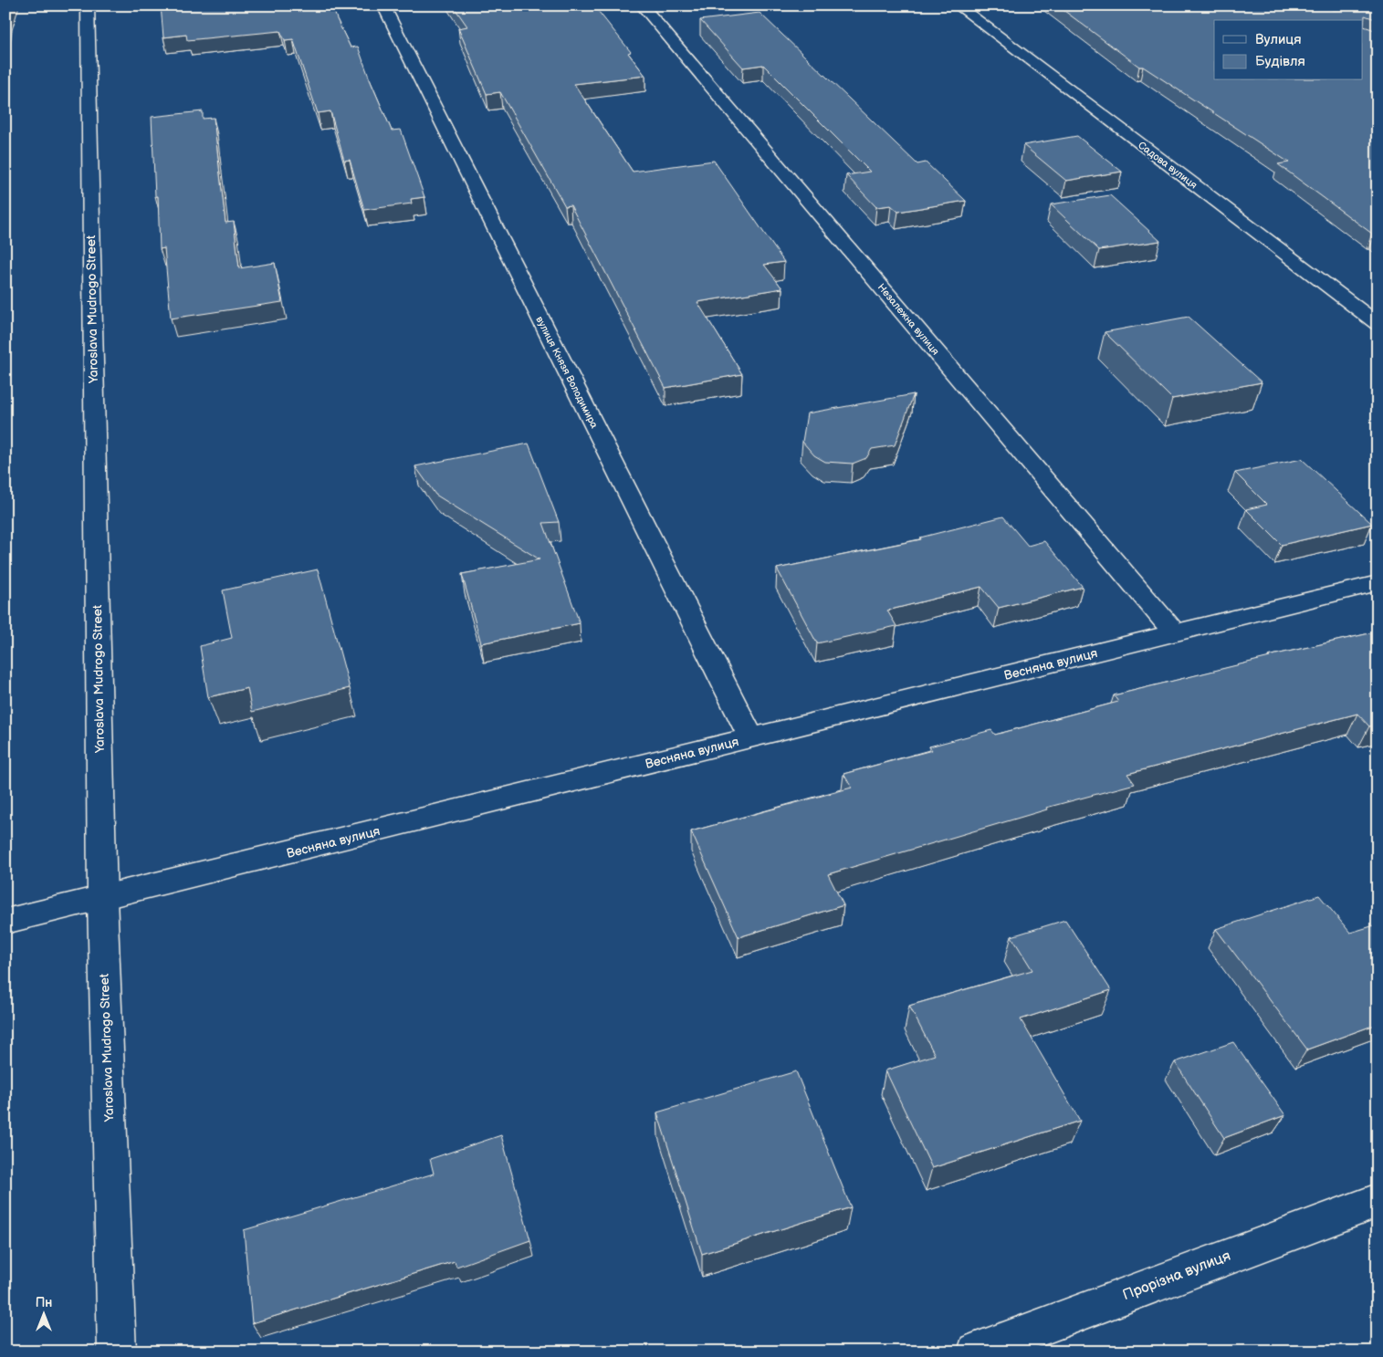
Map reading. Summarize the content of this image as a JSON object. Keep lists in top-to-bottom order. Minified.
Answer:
{"streets":{"street":["Садова вулиця","Yaroslava Mudrogo Street","Незалежна вулиця","вулиця Князя Володимира","Весняна вулиця","Прорізна вулиця"]},"crossings":[["Yaroslava Mudrogo Street","Весняна вулиця"],["Незалежна вулиця","Весняна вулиця"],["вулиця Князя Володимира","Весняна вулиця"]],"legend":["Вулиця","Будівля"],"north":"top"}
